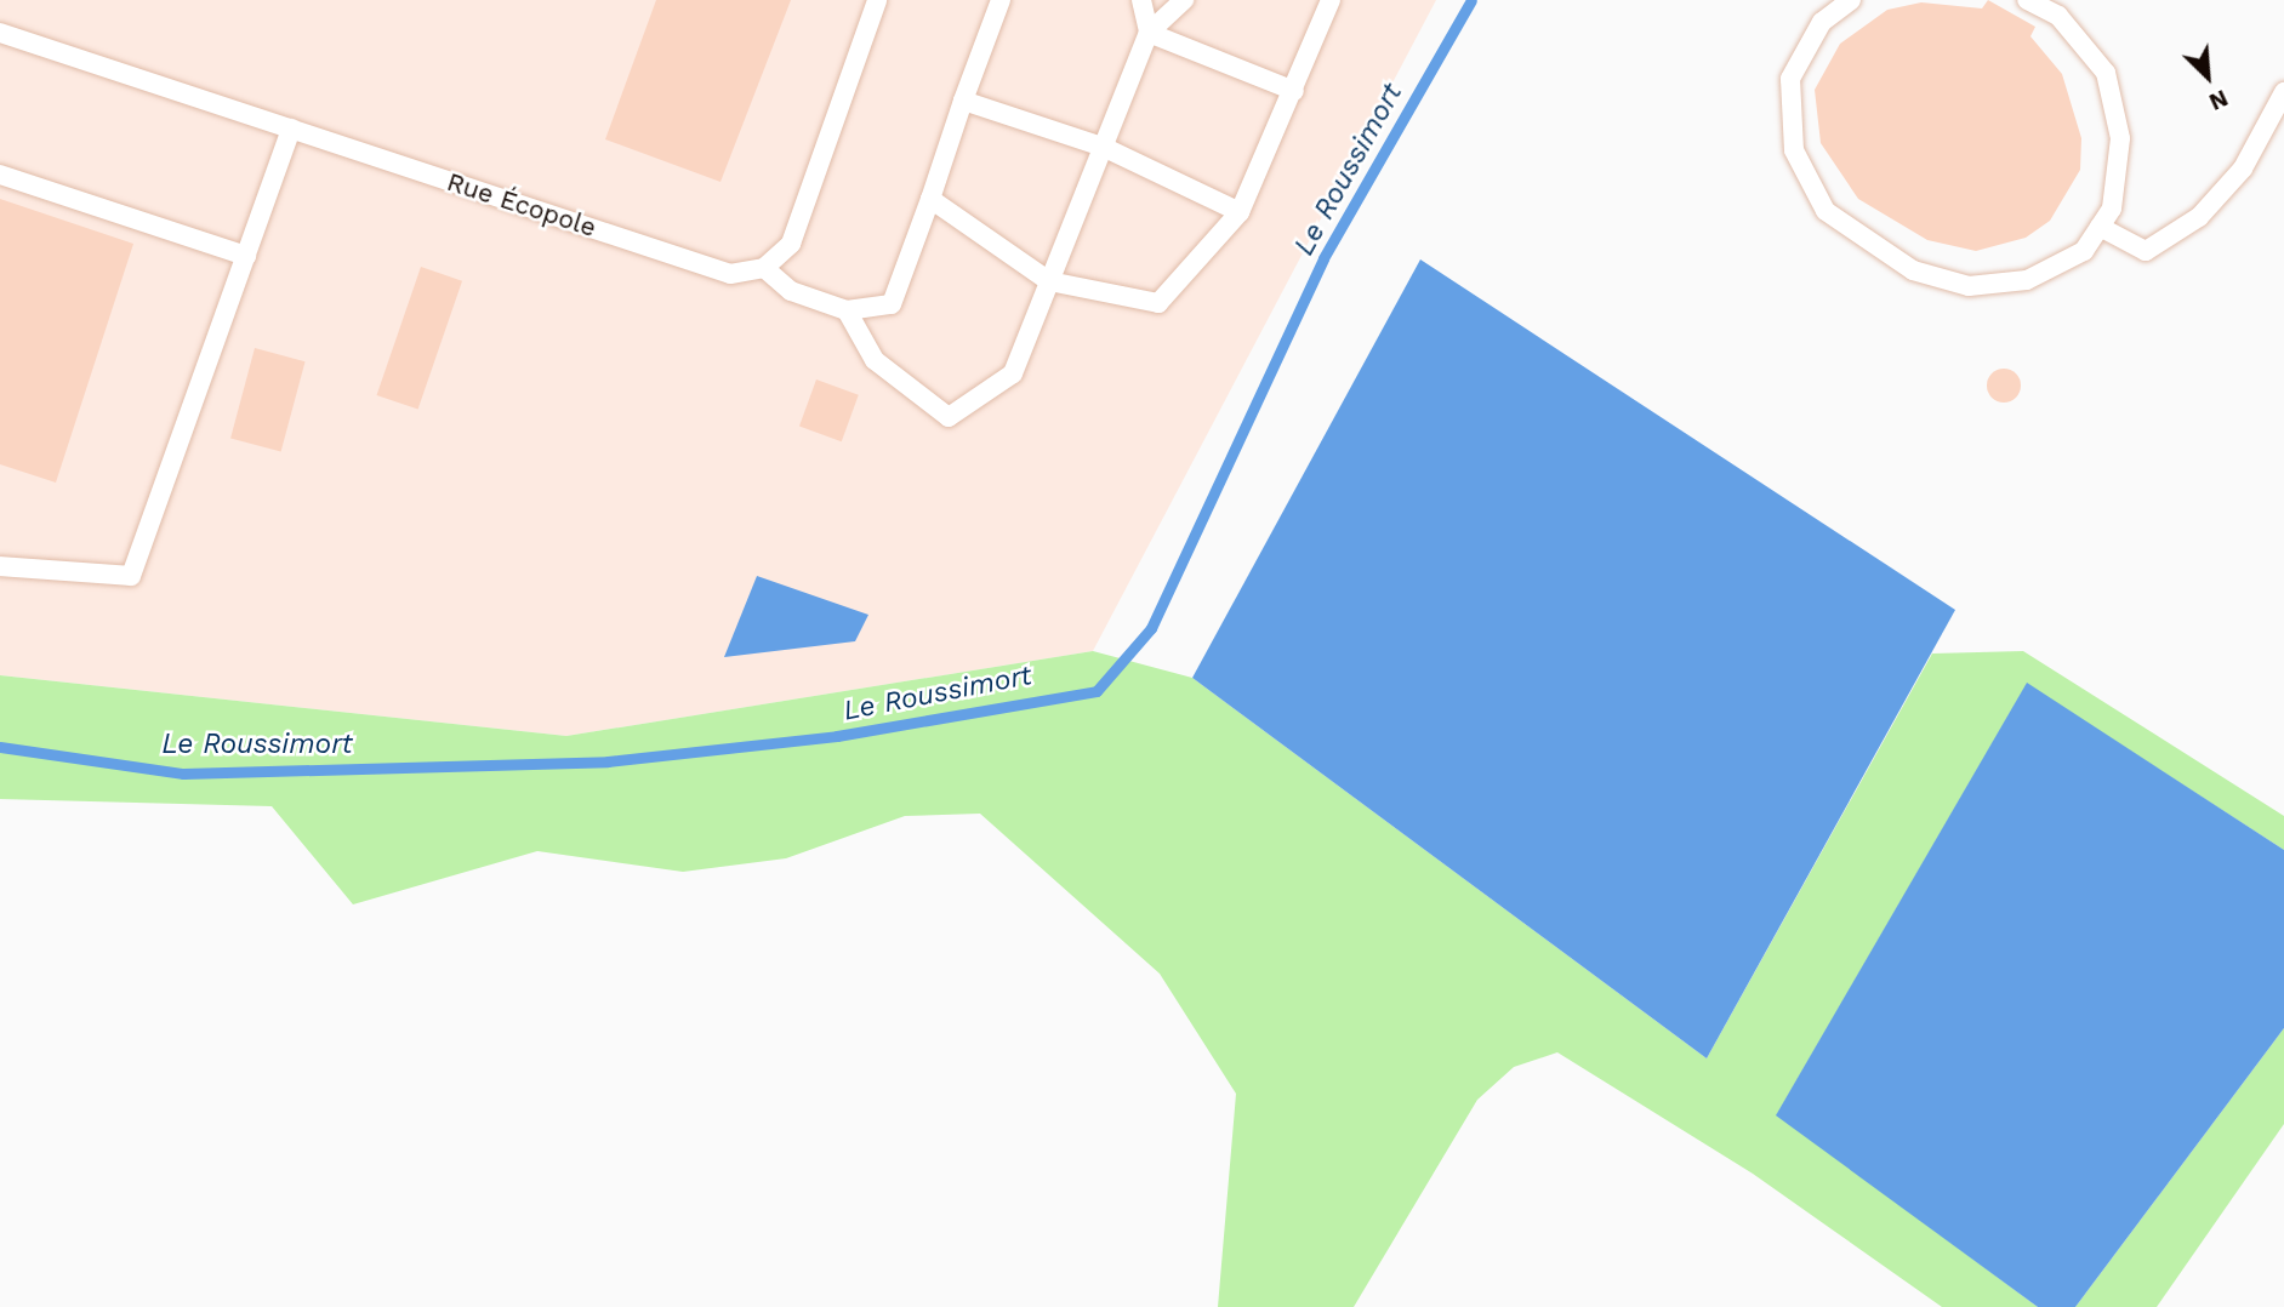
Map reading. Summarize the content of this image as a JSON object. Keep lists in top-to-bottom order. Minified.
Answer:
{"streets":{"lane":["Rue Écopole"]},"water":["Le Roussimort"],"north":"bottom right"}
